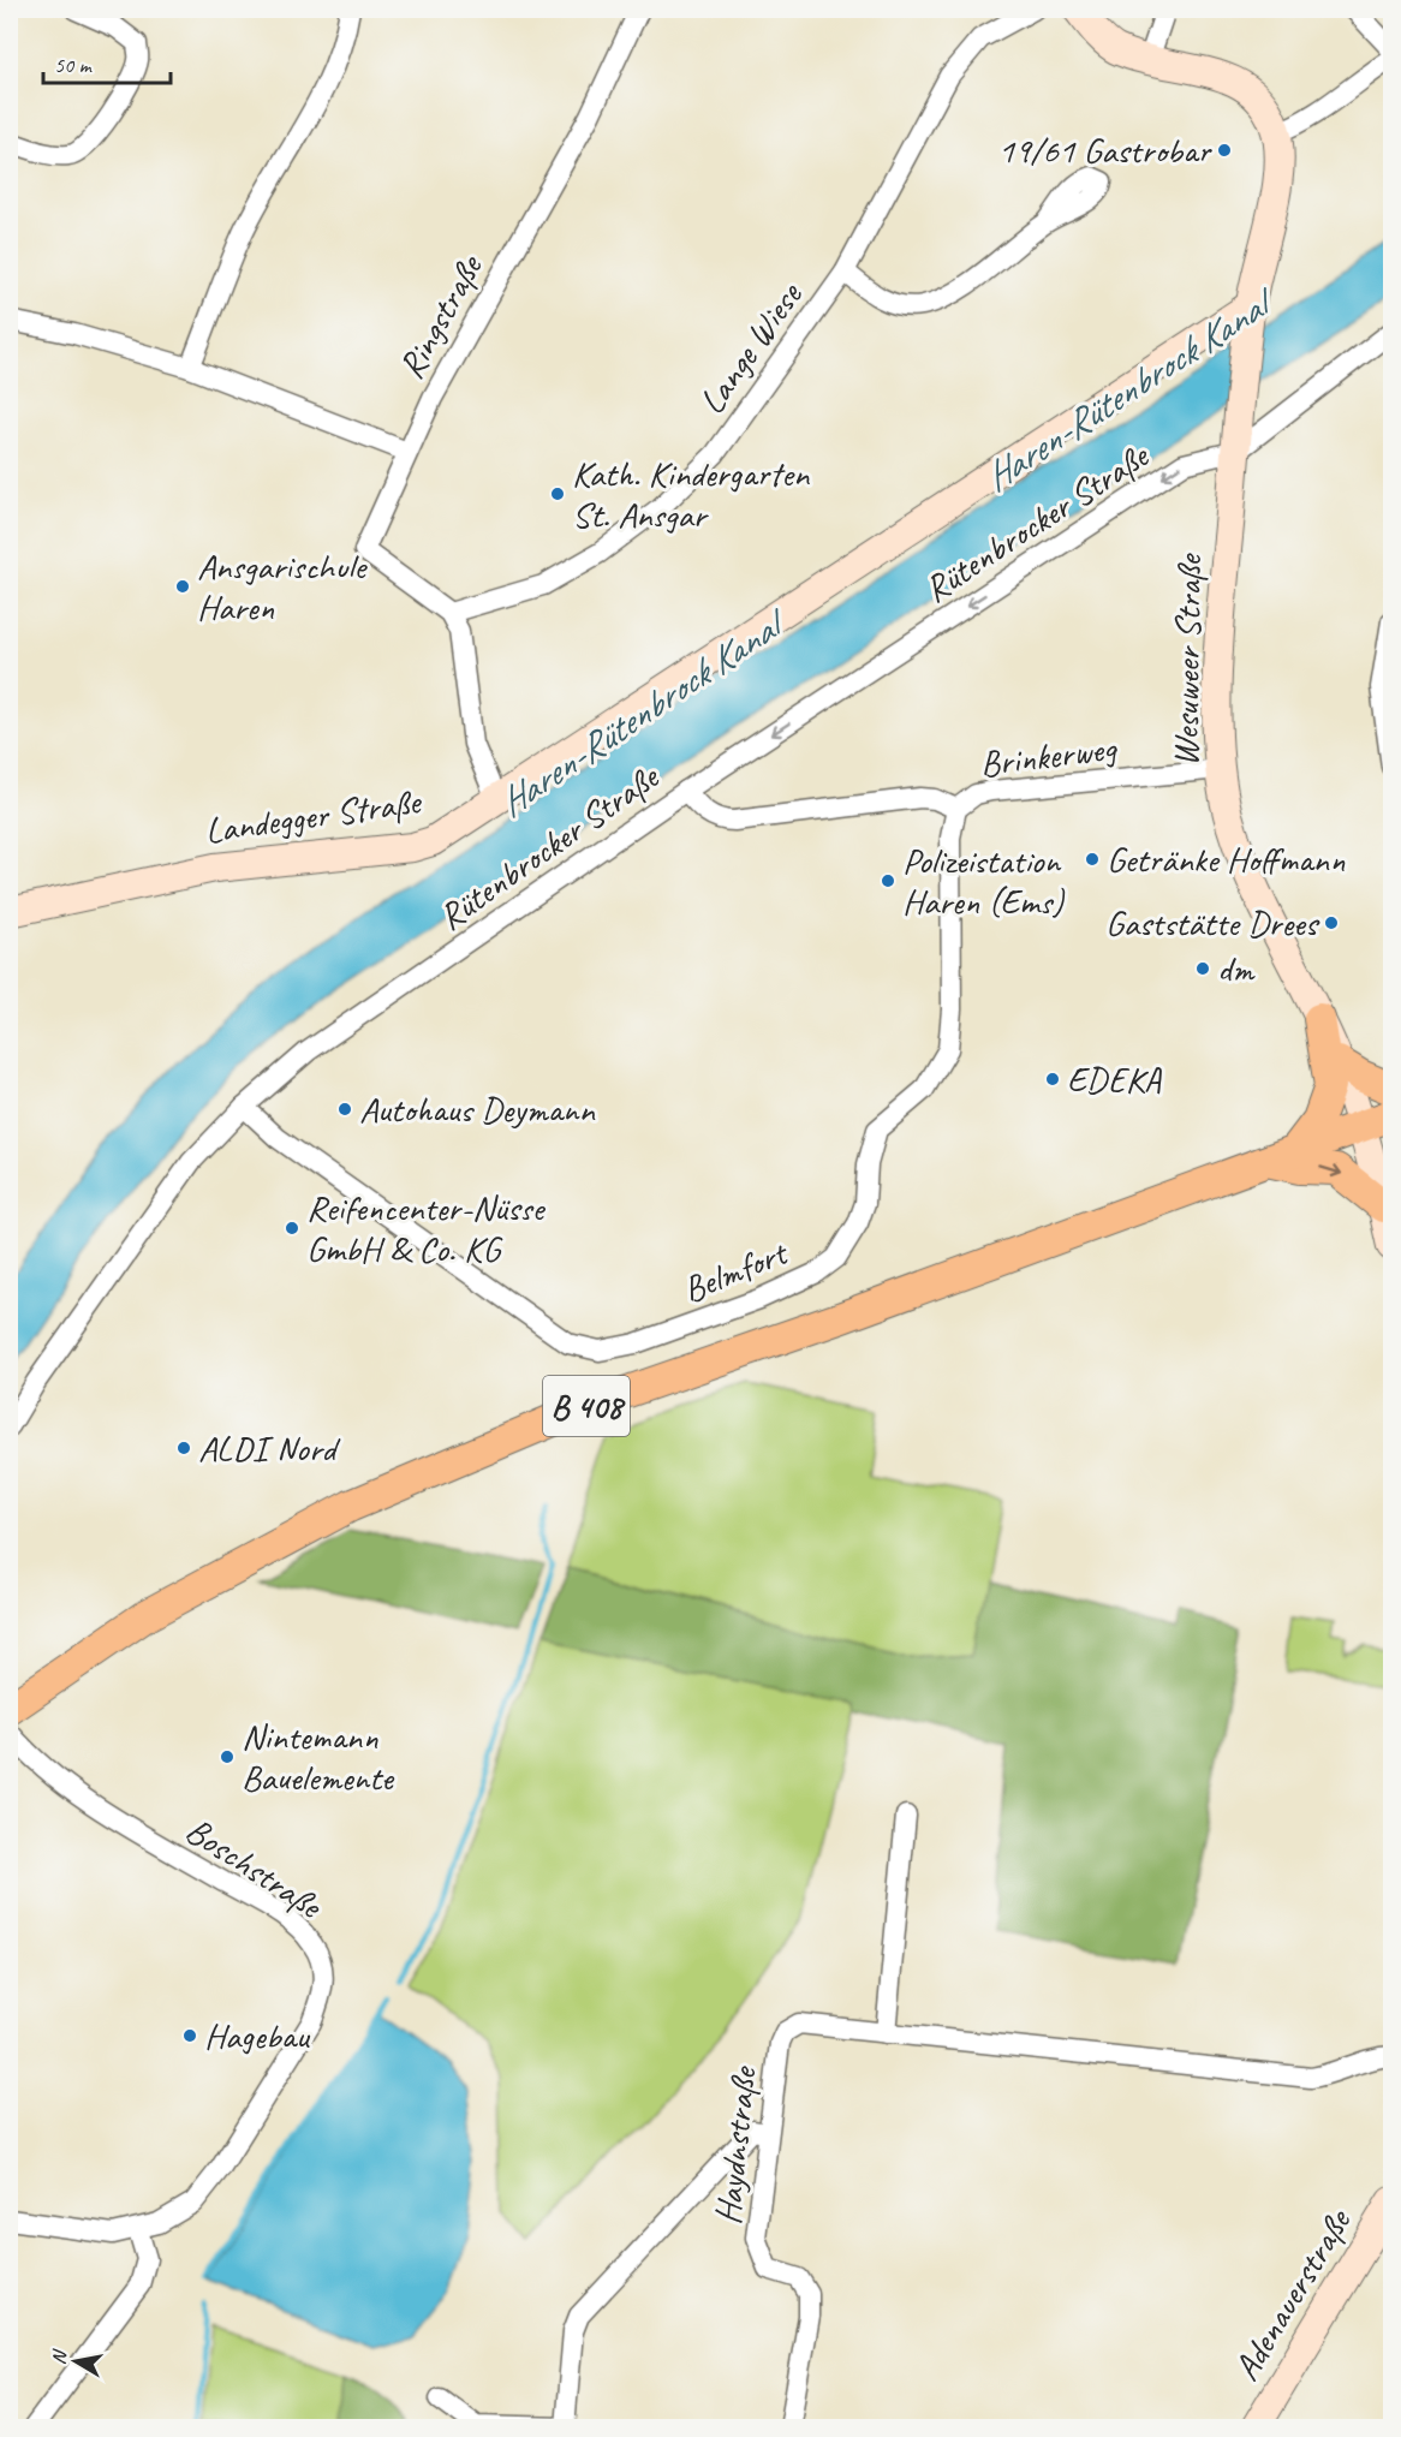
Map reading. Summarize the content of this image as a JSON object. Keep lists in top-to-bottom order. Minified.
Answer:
{"streets":{"main road":["Wesuweer Straße","Landegger Straße","B 408","Adenauerstraße"],"street":["Ringstraße","Lange Wiese","Rütenbrocker Straße","Brinkerweg","Belmfort","Boschstraße","Haydnstraße"]},"crossings":[["Ringstraße","Lange Wiese"],["Rütenbrocker Straße","Wesuweer Straße"],["Rütenbrocker Straße","Brinkerweg"],["Rütenbrocker Straße","Belmfort"],["Wesuweer Straße","Brinkerweg"],["Wesuweer Straße","Landegger Straße"],["Wesuweer Straße","B 408"],["Brinkerweg","Belmfort"]],"one_way":["Rütenbrocker Straße"],"water":["Haren-Rütenbrock Kanal"],"places":["19/61 Gastrobar","Kath. Kindergarten St. Ansgar","Ansgarischule Haren","Getränke Hoffmann","Polizeistation Haren (Ems)","Gaststätte Drees","dm","EDEKA","Autohaus Deymann","Reifencenter-Nüsse GmbH & Co. KG","ALDI Nord","Nintemann Bauelemente","Hagebau"],"scale_bar":"50 m","north":"left"}
